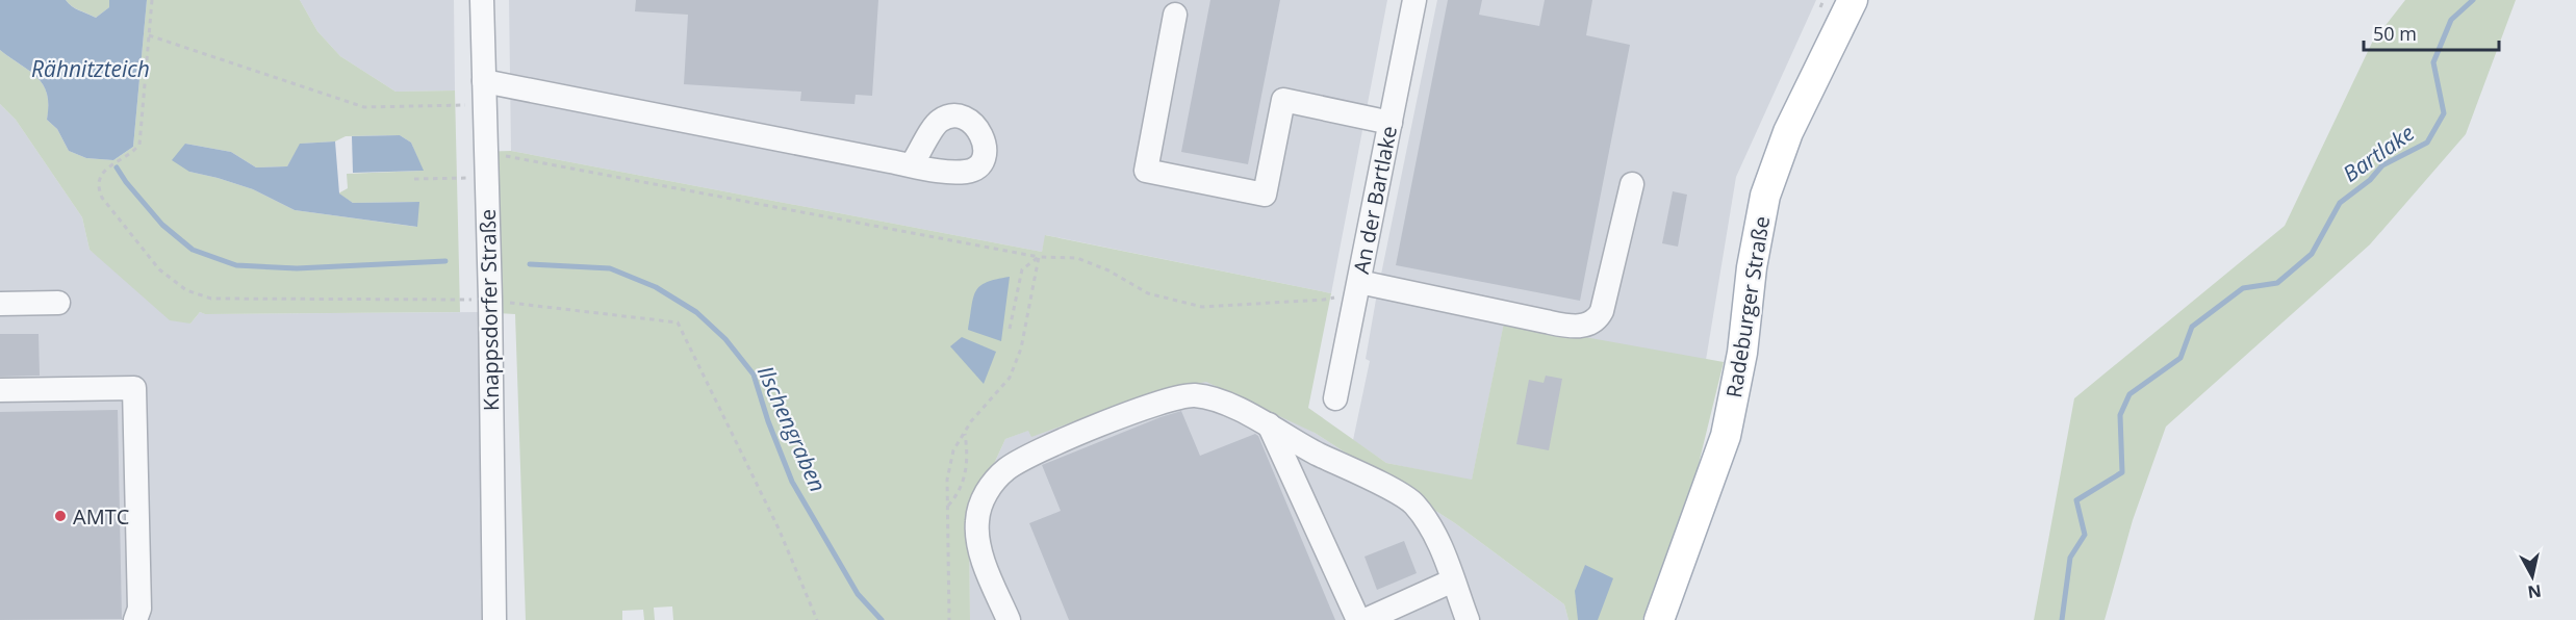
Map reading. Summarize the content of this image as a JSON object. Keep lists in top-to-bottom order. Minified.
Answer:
{"streets":{"main road":["Radeburger Straße"],"street":["An der Bartlake","Knappsdorfer Straße"]},"water":["Rähnitzteich","Bartlake","Ilschengraben"],"places":["AMTC"],"scale_bar":"50 m","north":"bottom"}
